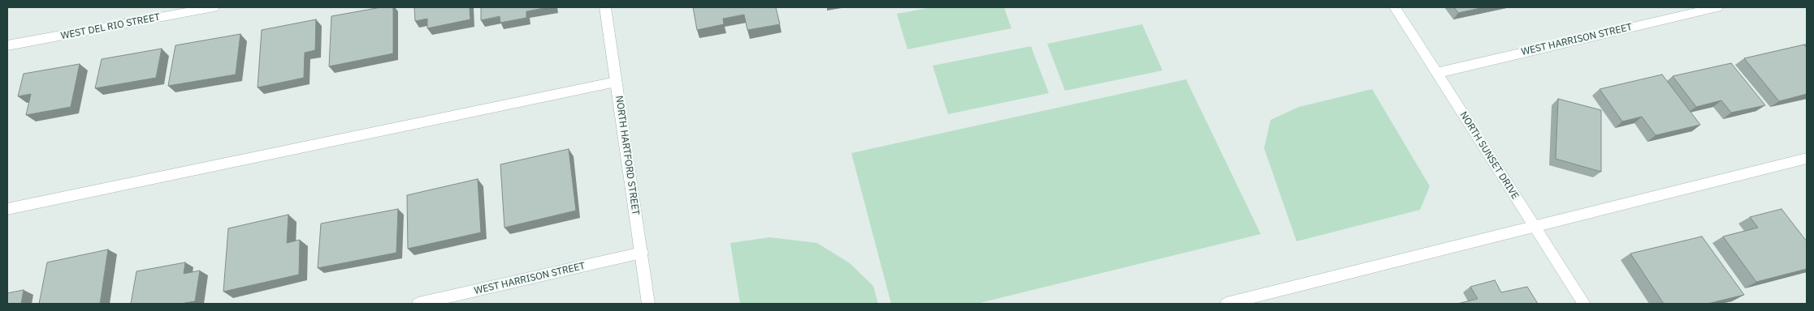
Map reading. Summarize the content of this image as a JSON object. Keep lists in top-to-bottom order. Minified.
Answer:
{"streets":{"street":["WEST DEL RIO STREET","WEST HARRISON STREET","NORTH HARTFORD STREET","NORTH SUNSET DRIVE"]},"crossings":[["WEST HARRISON STREET","NORTH HARTFORD STREET"],["WEST HARRISON STREET","NORTH SUNSET DRIVE"]]}
